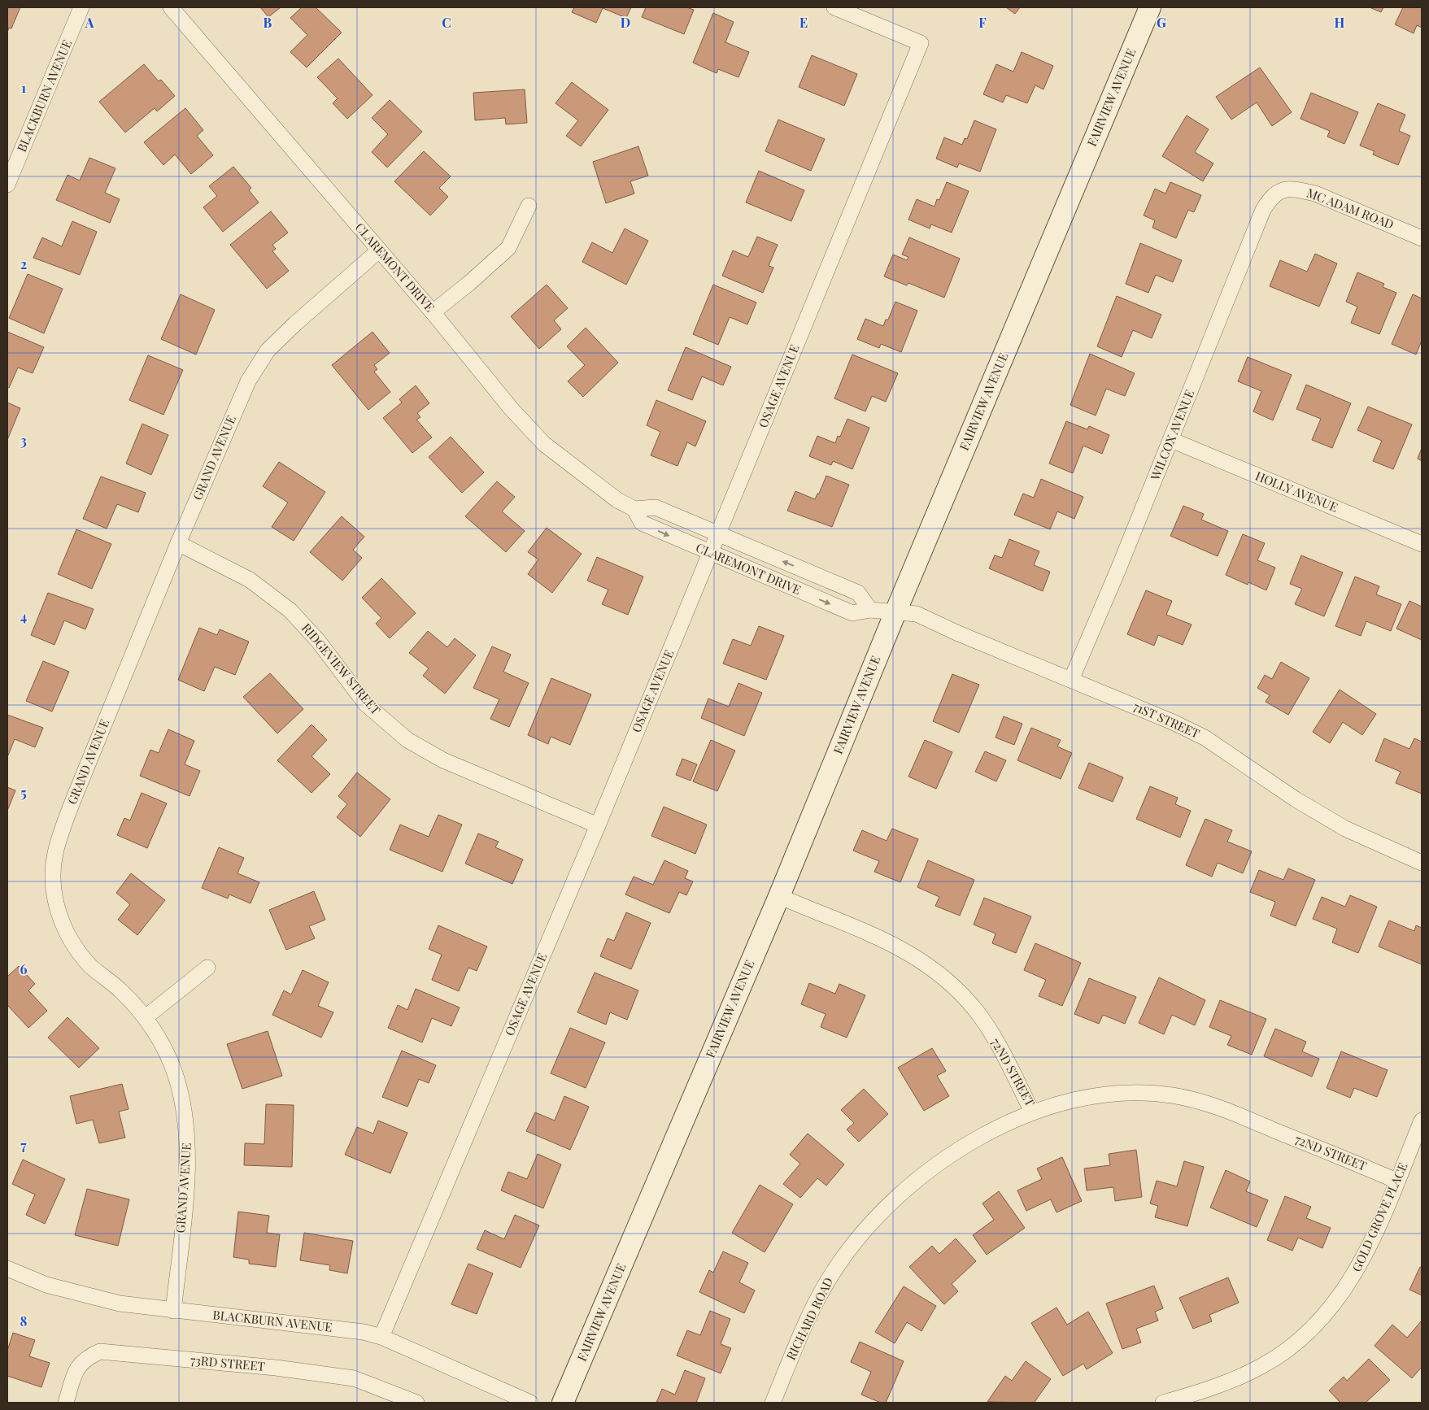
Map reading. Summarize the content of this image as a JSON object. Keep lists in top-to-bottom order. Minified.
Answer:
{"streets":{"street":["BLACKBURN AVENUE","FAIRVIEW AVENUE","MC ADAM ROAD","CLAREMONT DRIVE","OSAGE AVENUE","WILCOX AVENUE","GRAND AVENUE","HOLLY AVENUE","RIDGEVIEW STREET","71ST STREET","72ND STREET","GOLD GROVE PLACE","RICHARD ROAD","73RD STREET"]},"crossings":[["BLACKBURN AVENUE","OSAGE AVENUE"],["BLACKBURN AVENUE","GRAND AVENUE"],["FAIRVIEW AVENUE","CLAREMONT DRIVE"],["FAIRVIEW AVENUE","71ST STREET"],["FAIRVIEW AVENUE","72ND STREET"],["MC ADAM ROAD","WILCOX AVENUE"],["CLAREMONT DRIVE","OSAGE AVENUE"],["CLAREMONT DRIVE","GRAND AVENUE"],["CLAREMONT DRIVE","71ST STREET"],["OSAGE AVENUE","RIDGEVIEW STREET"],["WILCOX AVENUE","HOLLY AVENUE"],["WILCOX AVENUE","71ST STREET"],["GRAND AVENUE","RIDGEVIEW STREET"],["72ND STREET","GOLD GROVE PLACE"],["72ND STREET","RICHARD ROAD"]],"grid":{"columns":["A","B","C","D","E","F","G","H"],"rows":["1","2","3","4","5","6","7","8"]}}
